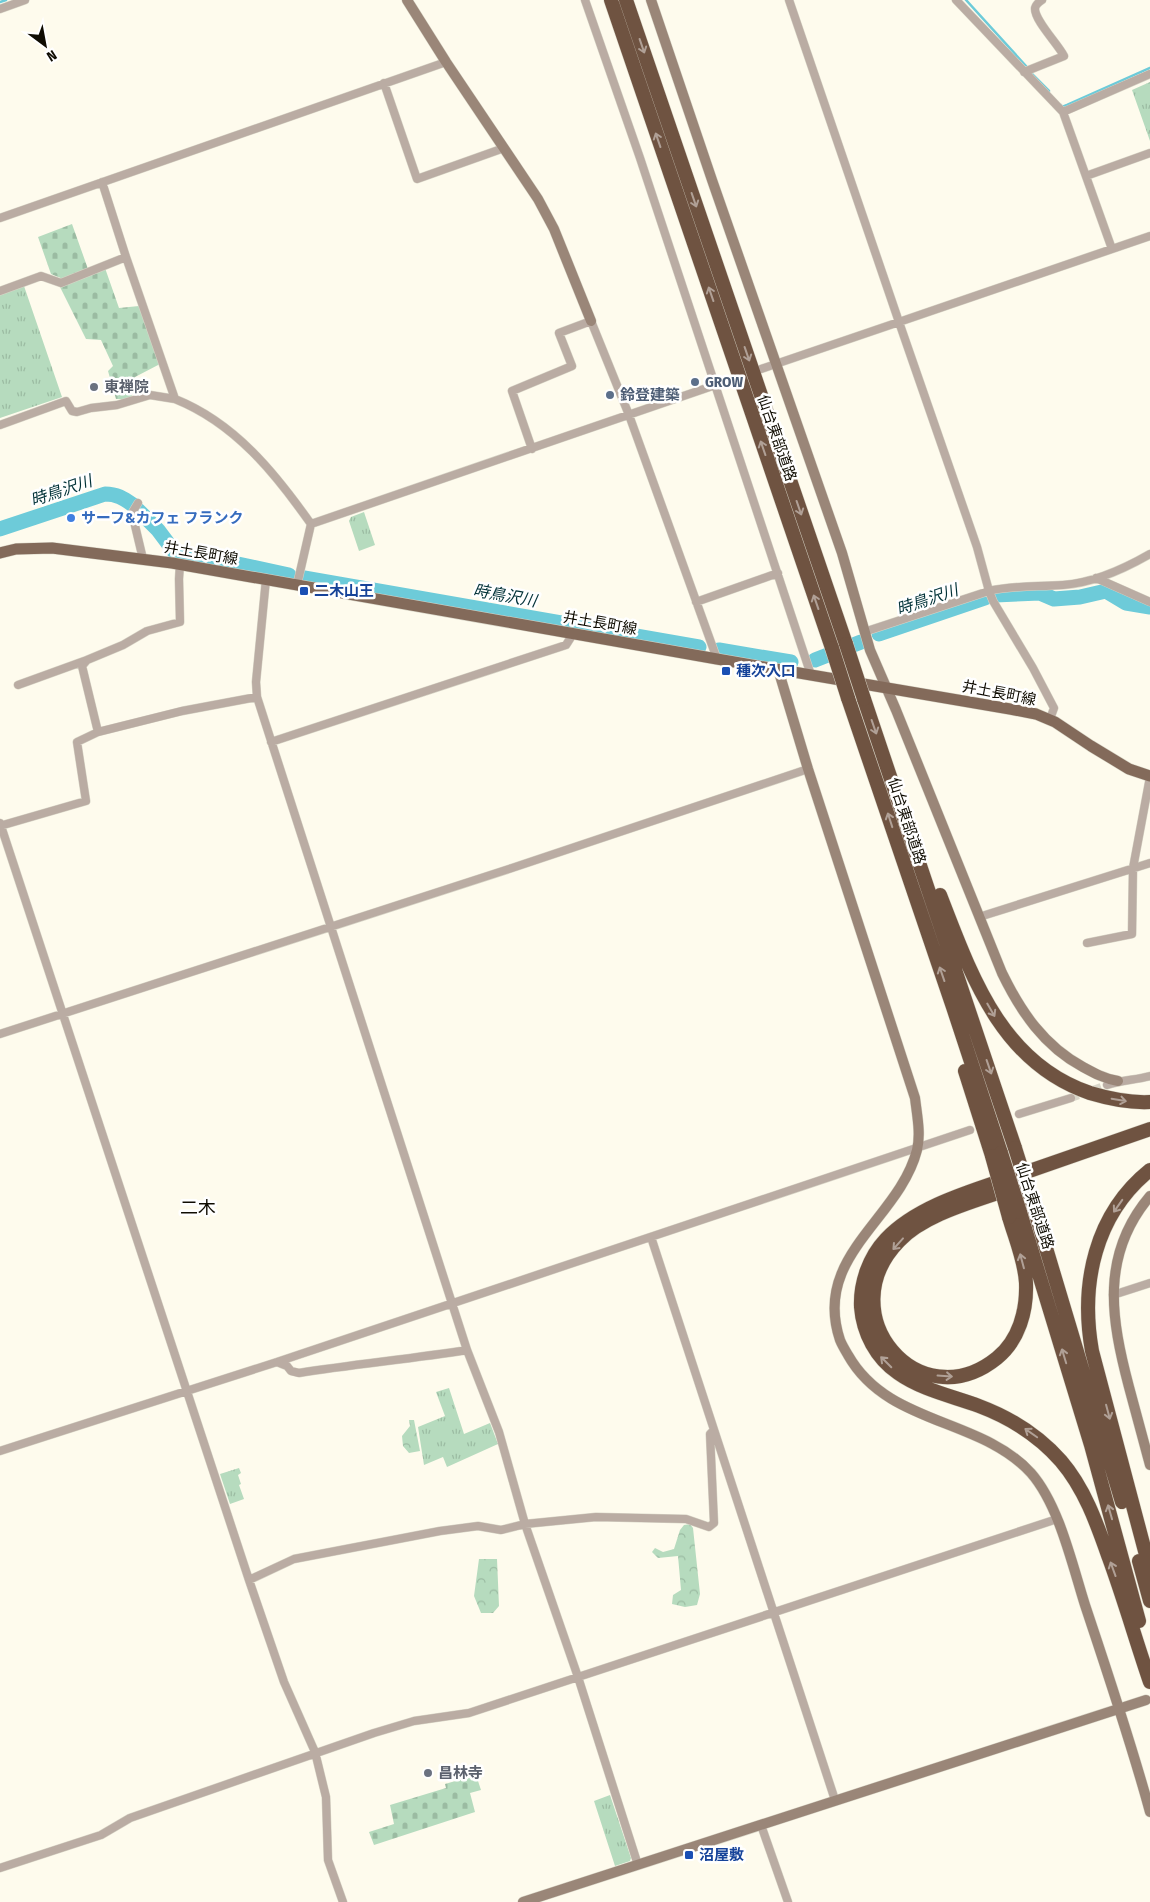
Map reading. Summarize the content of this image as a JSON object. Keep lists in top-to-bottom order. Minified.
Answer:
{"streets":{"highway":["仙台東部道路"],"main road":["井土長町線"]},"districts":["二木"],"water":["時鳥沢川"],"places":{"other":["GROW","東禅院","鈴登建築","サーフ&カフェ フランク","昌林寺"],"transit":["二木山王","種次入口","沼屋敷"]},"north":"bottom right"}
